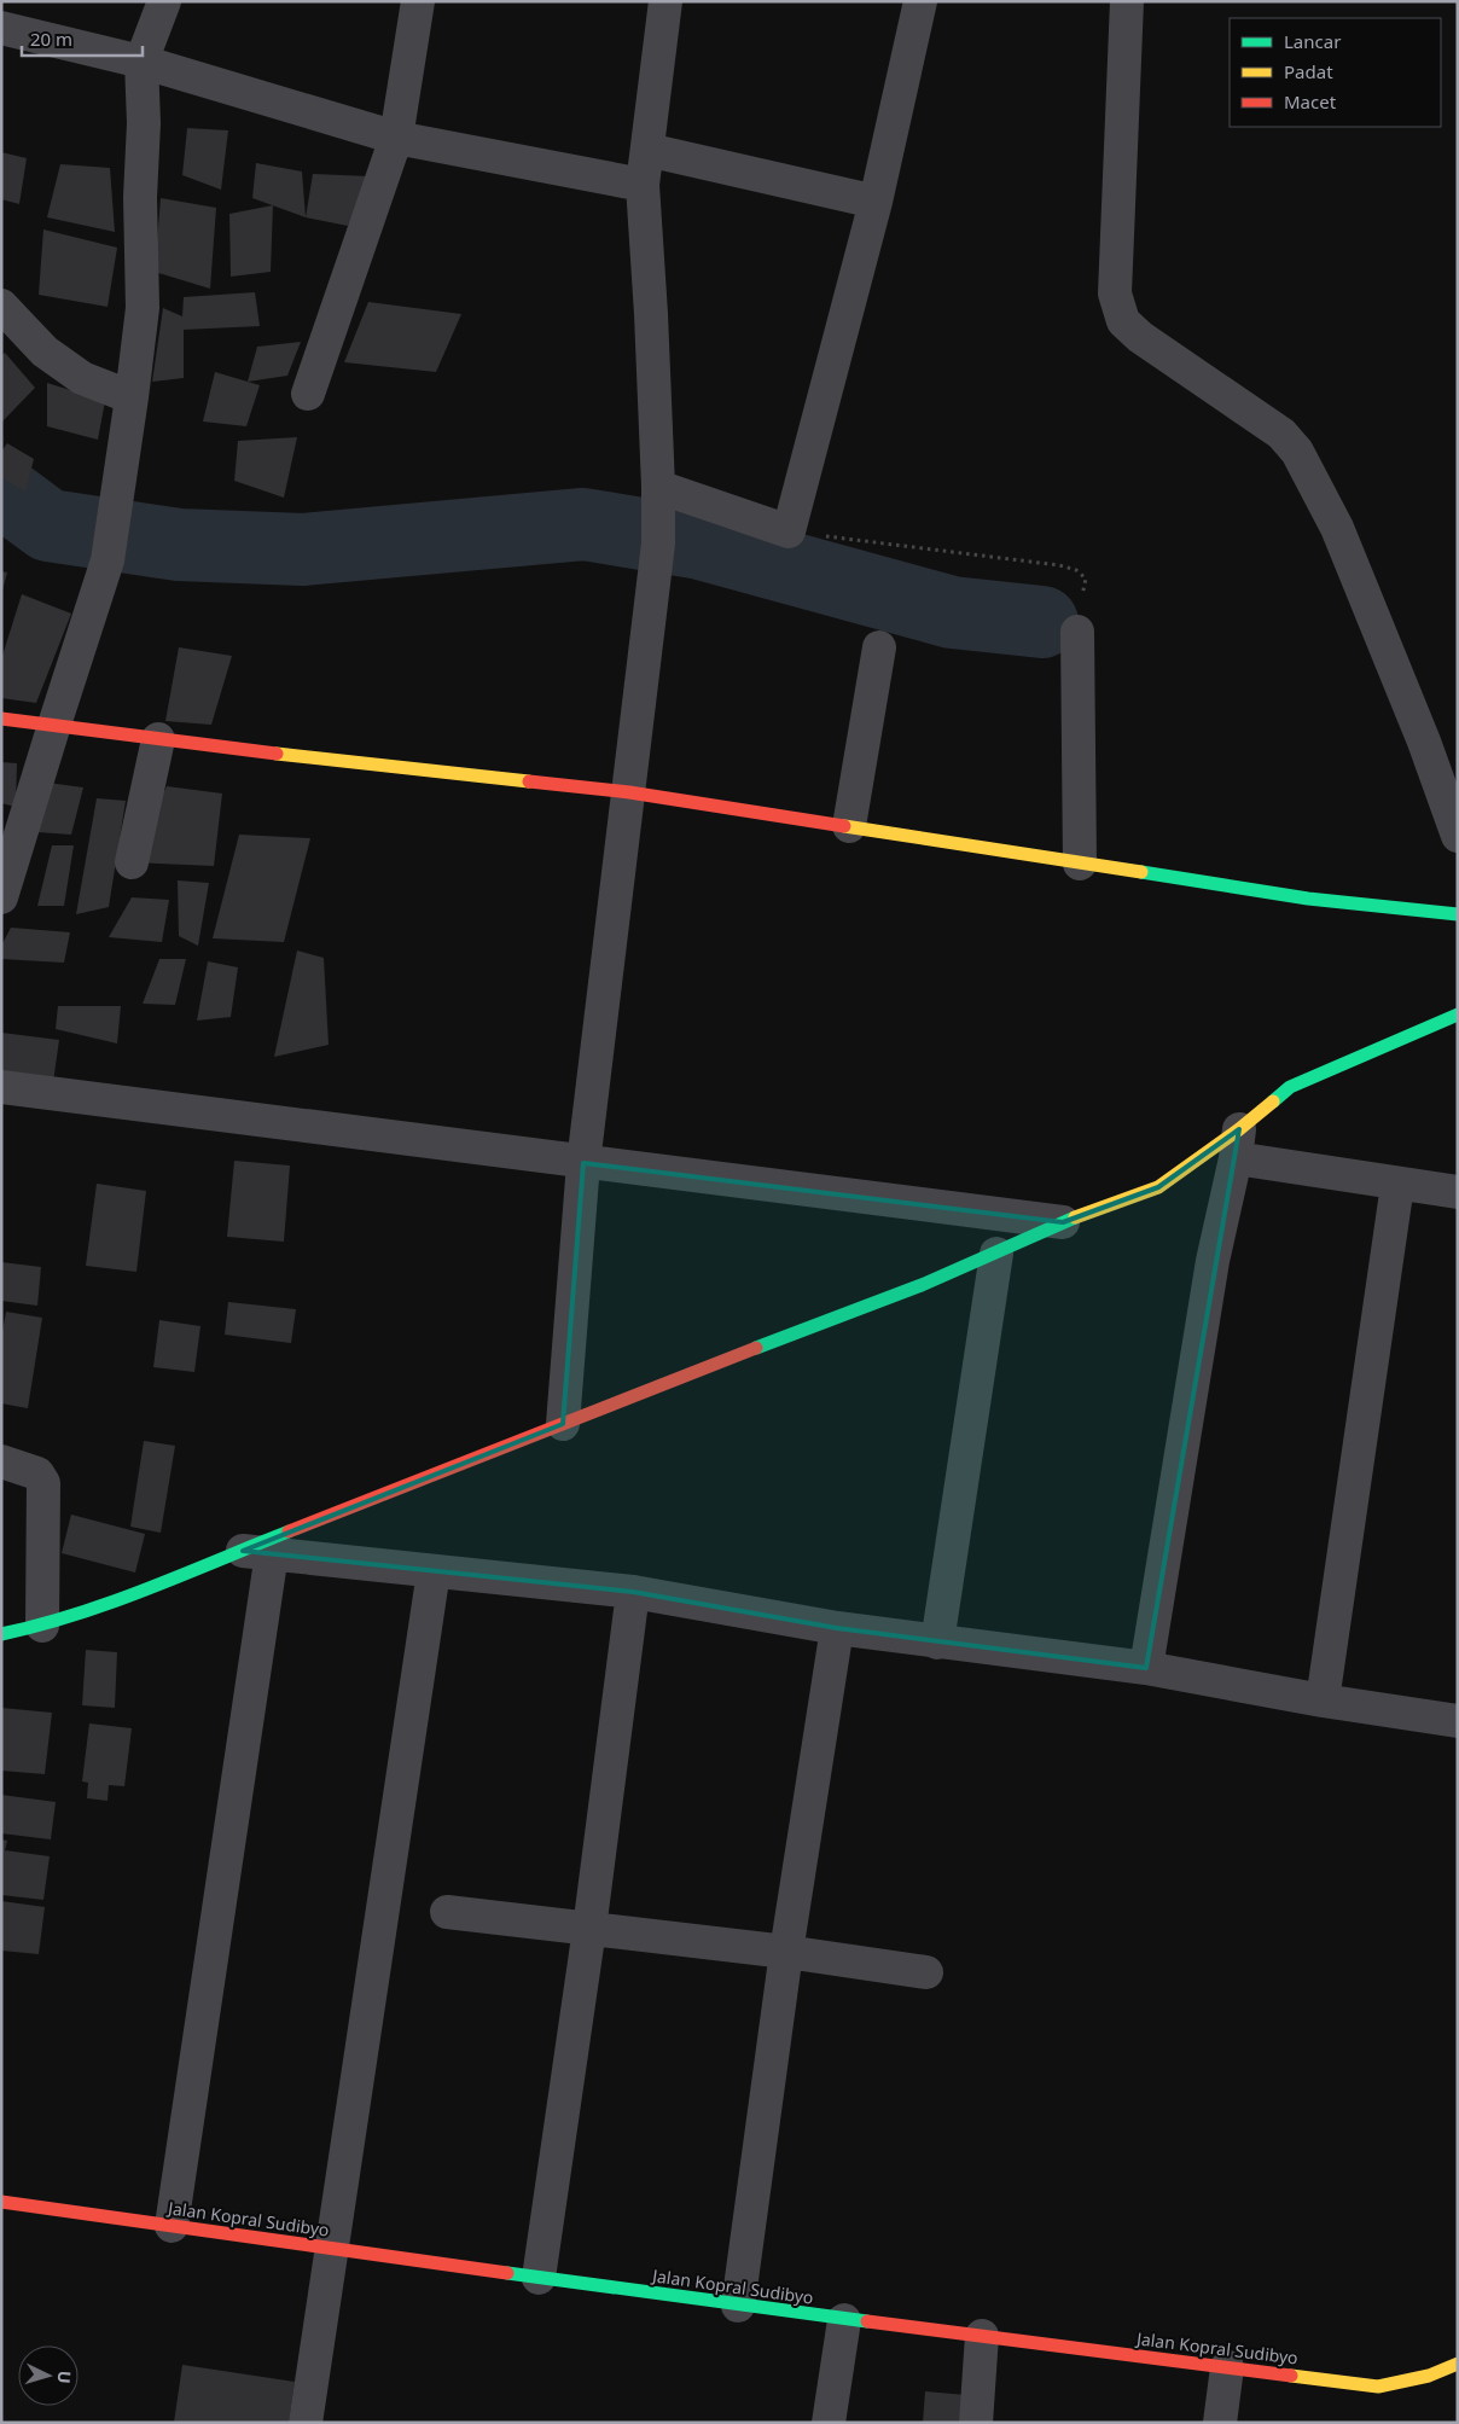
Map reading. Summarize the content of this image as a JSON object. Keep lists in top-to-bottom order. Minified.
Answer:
{"streets":{"street":["Jalan Kopral Sudibyo"]},"legend":["Lancar","Padat","Macet"],"scale_bar":"20 m","north":"right"}
